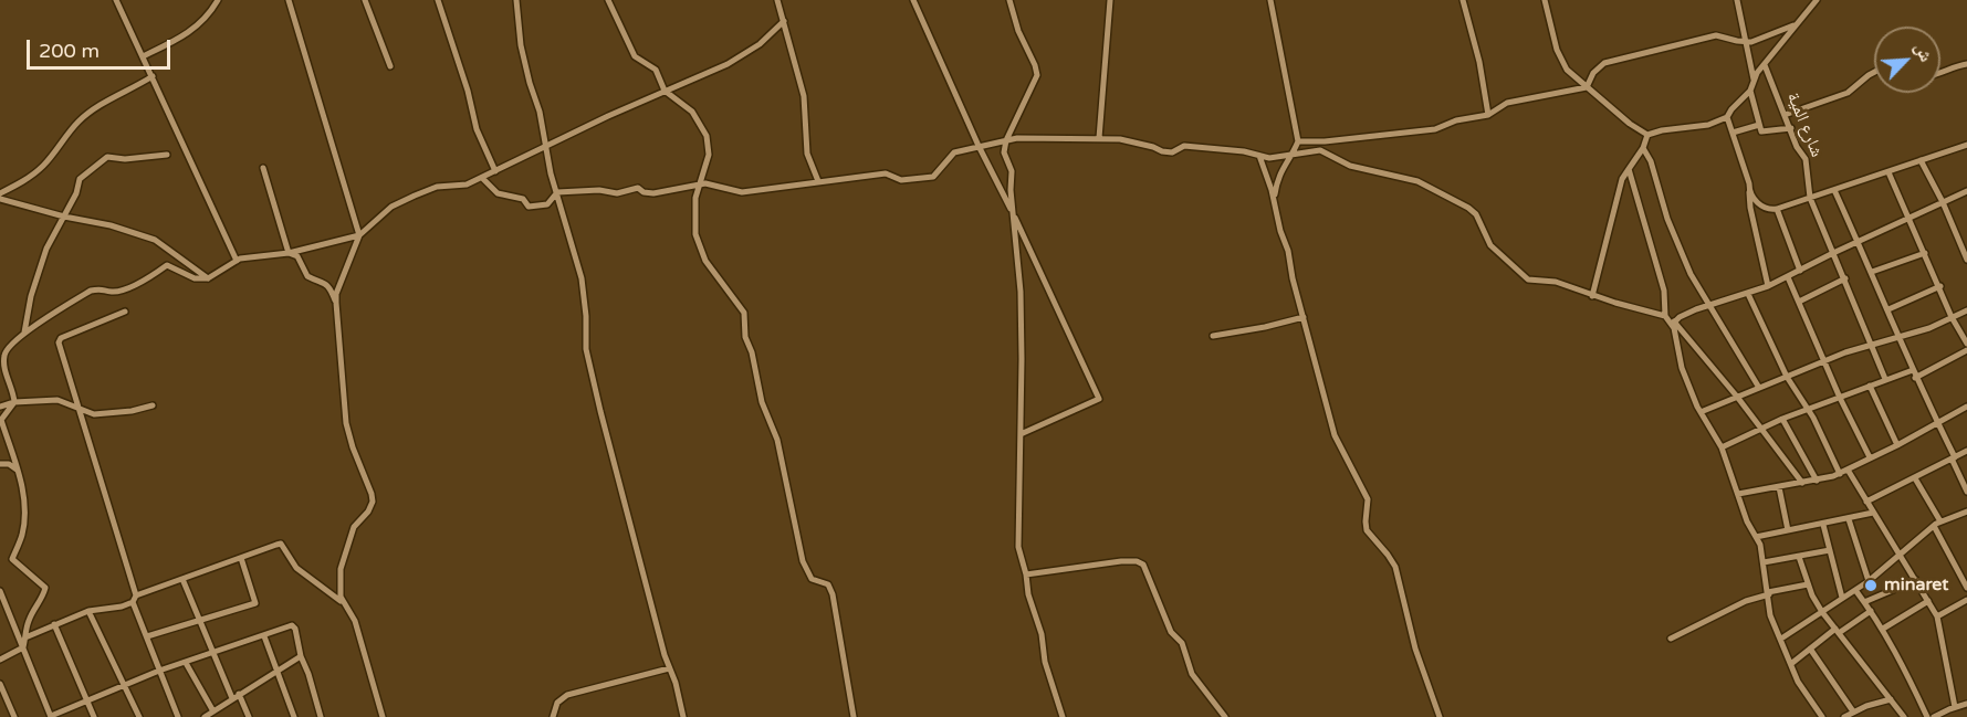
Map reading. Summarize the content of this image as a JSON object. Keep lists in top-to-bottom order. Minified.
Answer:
{"streets":{"street":["شارع المية"]},"places":["minaret"],"scale_bar":"200 m","north":"top right"}
